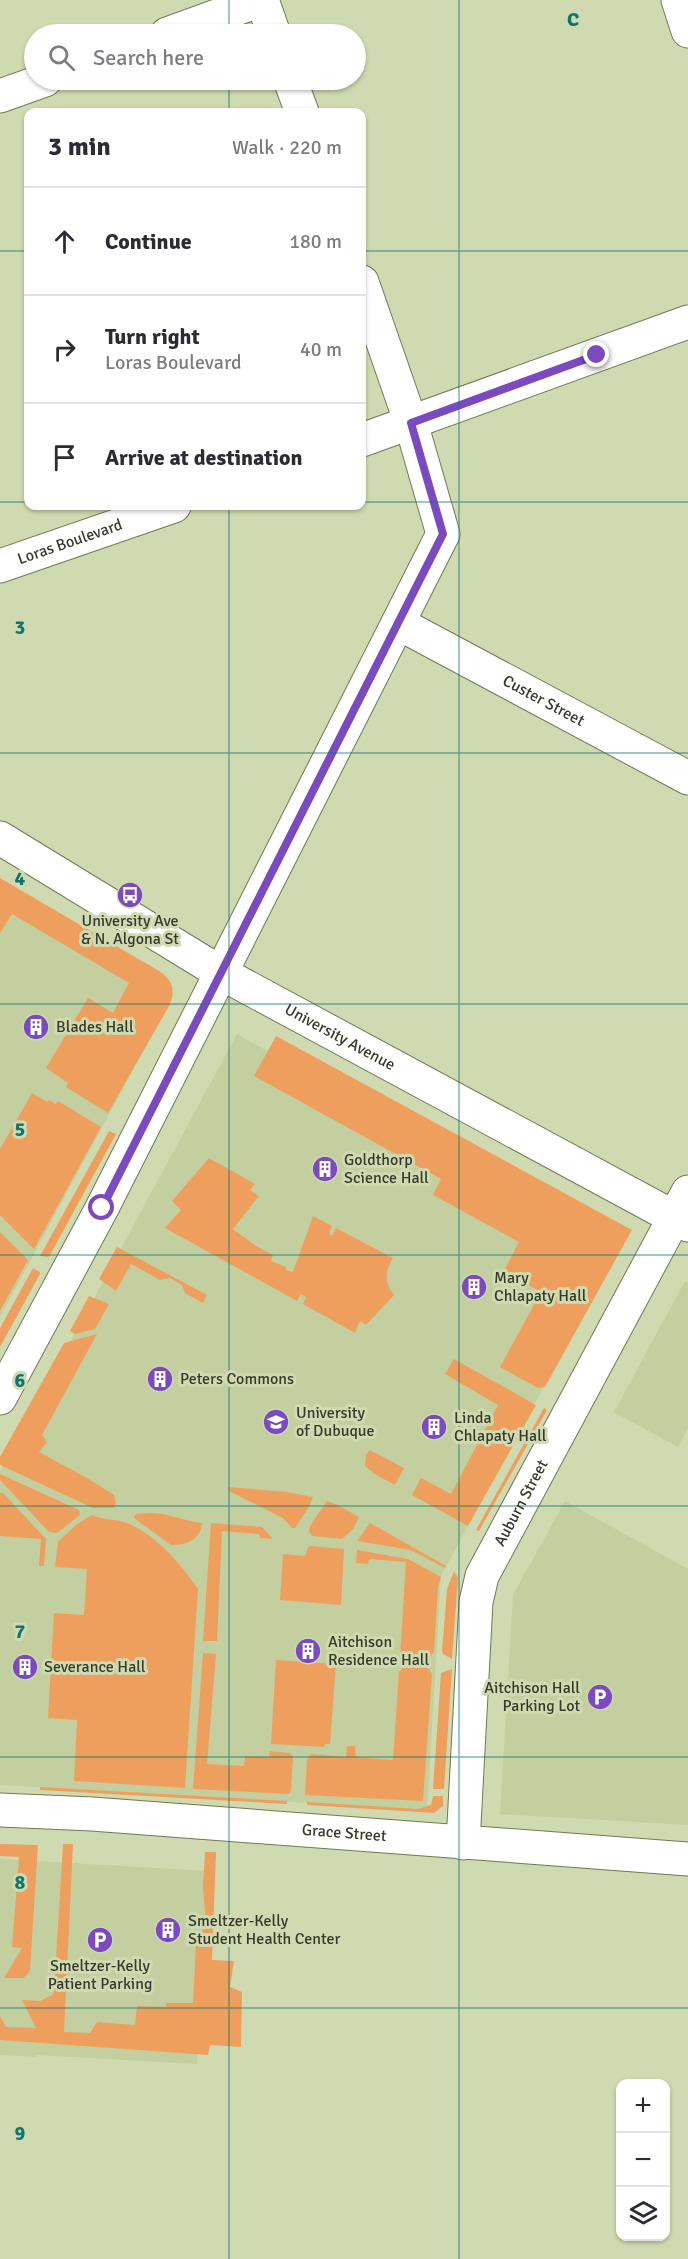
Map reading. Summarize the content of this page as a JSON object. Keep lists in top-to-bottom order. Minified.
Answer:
{"streets":{"street":["Loras Boulevard","Custer Street","University Avenue","Auburn Street","Grace Street"]},"crossings":[["University Avenue","Auburn Street"],["Auburn Street","Grace Street"]],"places":{"bus stop":["University Ave & N. Algona St"],"building":["Blades Hall","Goldthorp Science Hall","Mary Chlapaty Hall","Peters Commons","Linda Chlapaty Hall","Aitchison Residence Hall","Severance Hall","Smeltzer-Kelly Student Health Center"],"school or university":["University of Dubuque"],"parking":["Aitchison Hall Parking Lot","Smeltzer-Kelly Patient Parking"]},"page":{"search":"Search here","heading":["3 min","Walk · 220 m"],"list":[["Continue","180 m"],["Turn right","Loras Boulevard","40 m"],"Arrive at destination"],"map_buttons":["+","−"]},"grid":{"columns":["C"],"rows":["3","4","5","6","7","8","9"]}}
